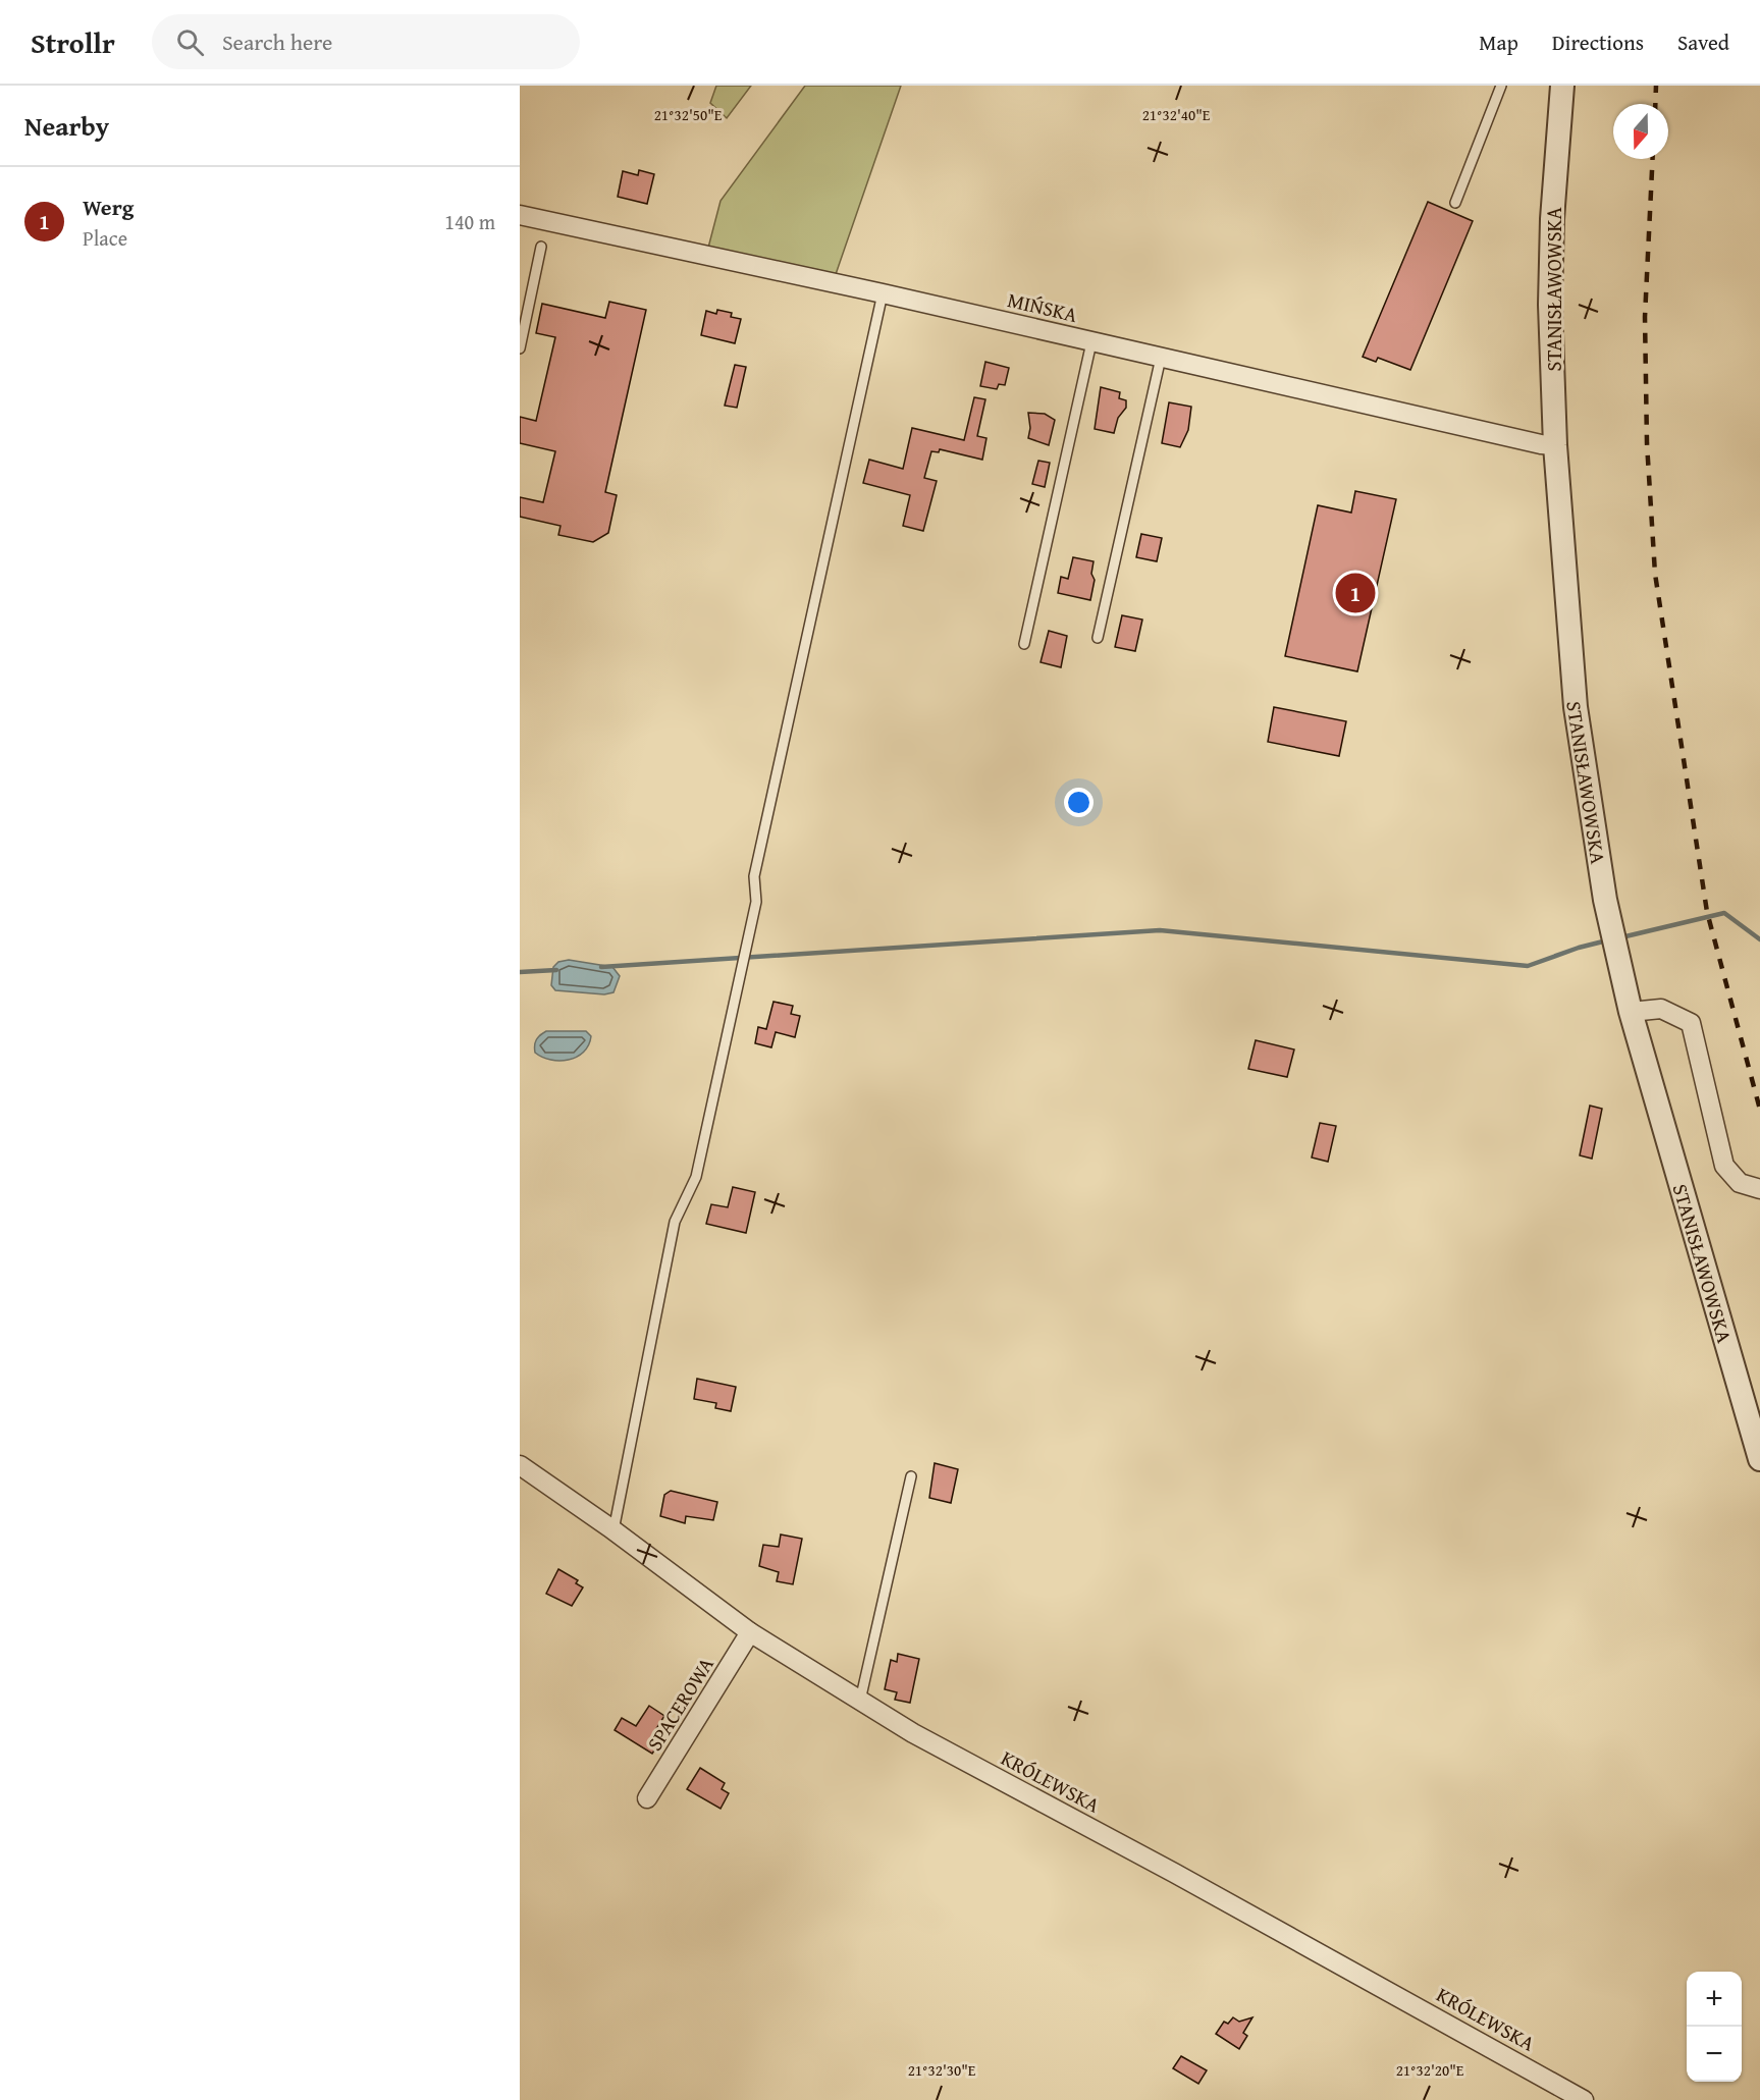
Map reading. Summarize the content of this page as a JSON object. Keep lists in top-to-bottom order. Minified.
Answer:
{"streets":{"street":["STANISŁAWOWSKA","MIŃSKA","SPACEROWA","KRÓLEWSKA"]},"crossings":[["STANISŁAWOWSKA","MIŃSKA"],["SPACEROWA","KRÓLEWSKA"]],"north":"bottom","page":{"header":"Strollr","search":"Search here","nav":["Map","Directions","Saved"],"heading":"Nearby","list":[{"mark":"1","name":"Werg","note":"Place","value":"140 m"}],"pins":"1","map_buttons":["+","−"]},"coordinates":["21°32'50\"E","21°32'40\"E","21°32'30\"E","21°32'20\"E"]}
